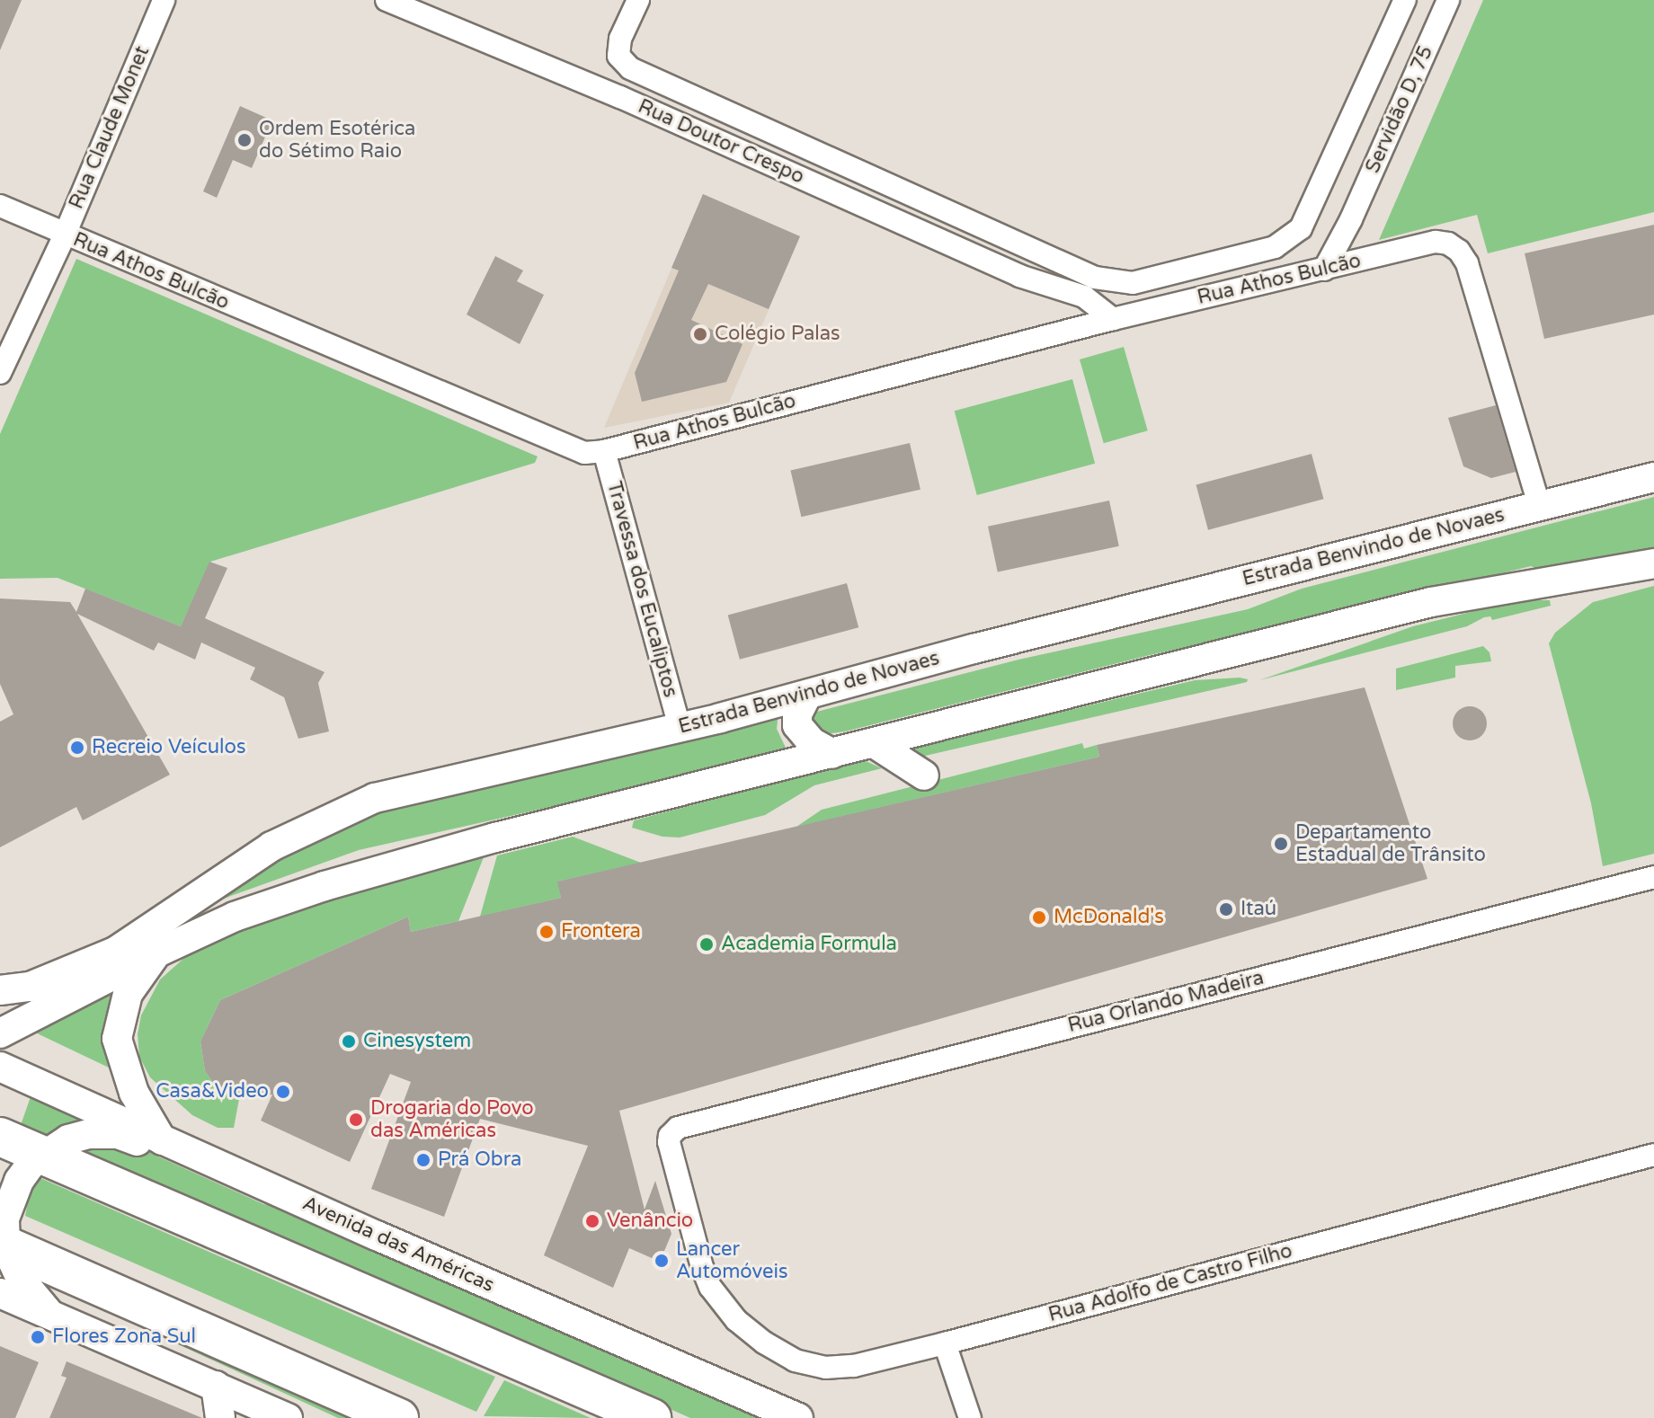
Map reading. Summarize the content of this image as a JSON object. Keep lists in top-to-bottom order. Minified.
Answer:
{"streets":{"street":["Servidão D, 75","Rua Claude Monet","Rua Doutor Crespo","Rua Athos Bulcão","Estrada Benvindo de Novaes","Travessa dos Eucaliptos","Rua Orlando Madeira","Avenida das Américas","Rua Adolfo de Castro Filho"]},"crossings":[["Servidão D, 75","Rua Athos Bulcão"],["Rua Claude Monet","Rua Athos Bulcão"],["Rua Doutor Crespo","Rua Athos Bulcão"],["Rua Athos Bulcão","Estrada Benvindo de Novaes"],["Rua Athos Bulcão","Travessa dos Eucaliptos"],["Estrada Benvindo de Novaes","Travessa dos Eucaliptos"],["Rua Orlando Madeira","Rua Adolfo de Castro Filho"]],"places":["Ordem Esotérica do Sétimo Raio","Colégio Palas","Recreio Veículos","Departamento Estadual de Trânsito","Itaú","McDonald's","Frontera","Academia Formula","Cinesystem","Casa&Video","Drogaria do Povo das Américas","Prá Obra","Venâncio","Lancer Automóveis","Flores Zona Sul"]}
